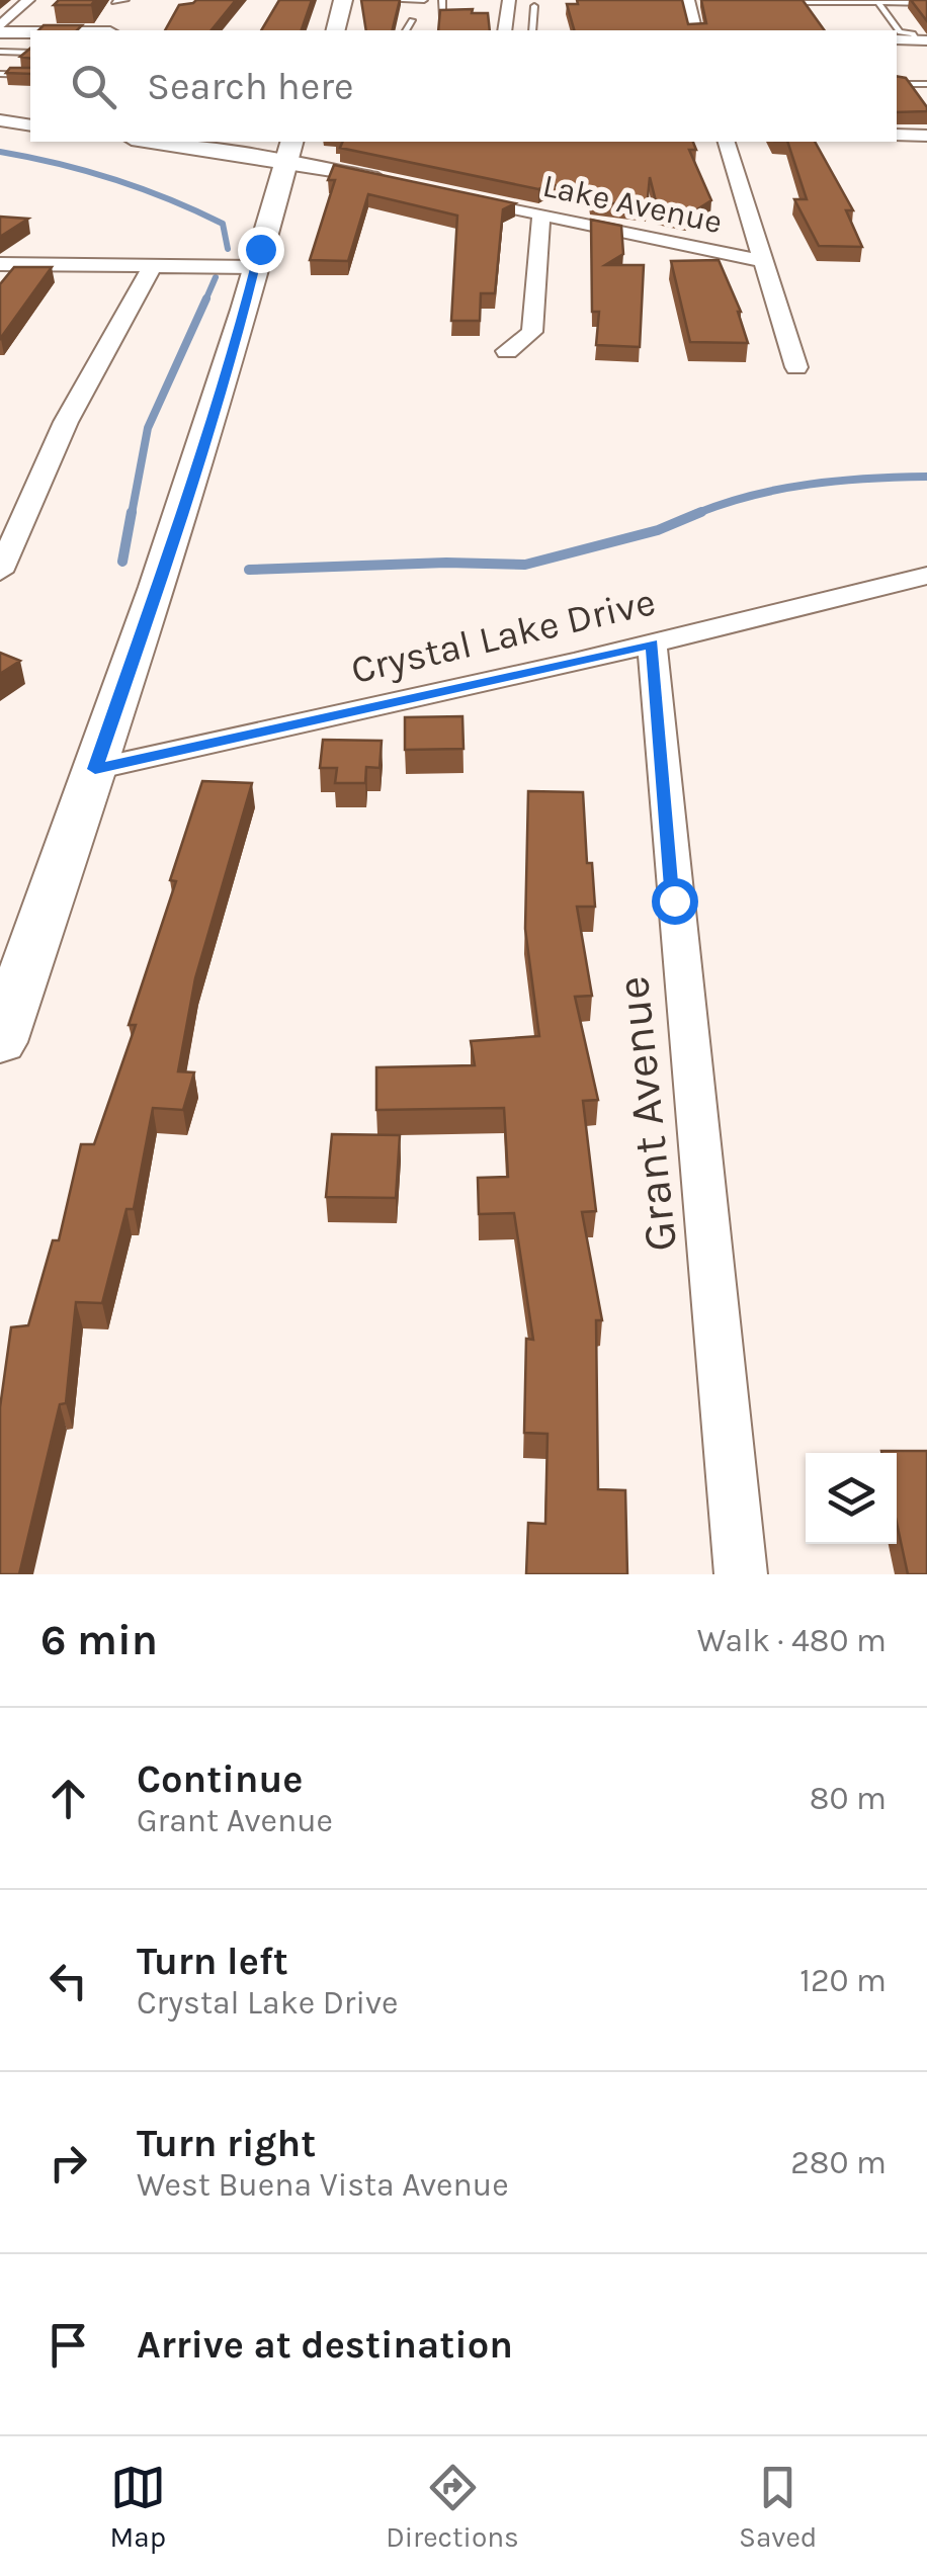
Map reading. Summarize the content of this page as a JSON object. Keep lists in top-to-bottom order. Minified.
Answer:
{"streets":{"street":["Lake Avenue","Crystal Lake Drive","Grant Avenue"]},"crossings":[["Crystal Lake Drive","Grant Avenue"]],"page":{"search":"Search here","heading":["6 min","Walk · 480 m"],"list":[["Continue","Grant Avenue","80 m"],["Turn left","Crystal Lake Drive","120 m"],["Turn right","West Buena Vista Avenue","280 m"],"Arrive at destination"],"nav":["Map","Directions","Saved"]}}
